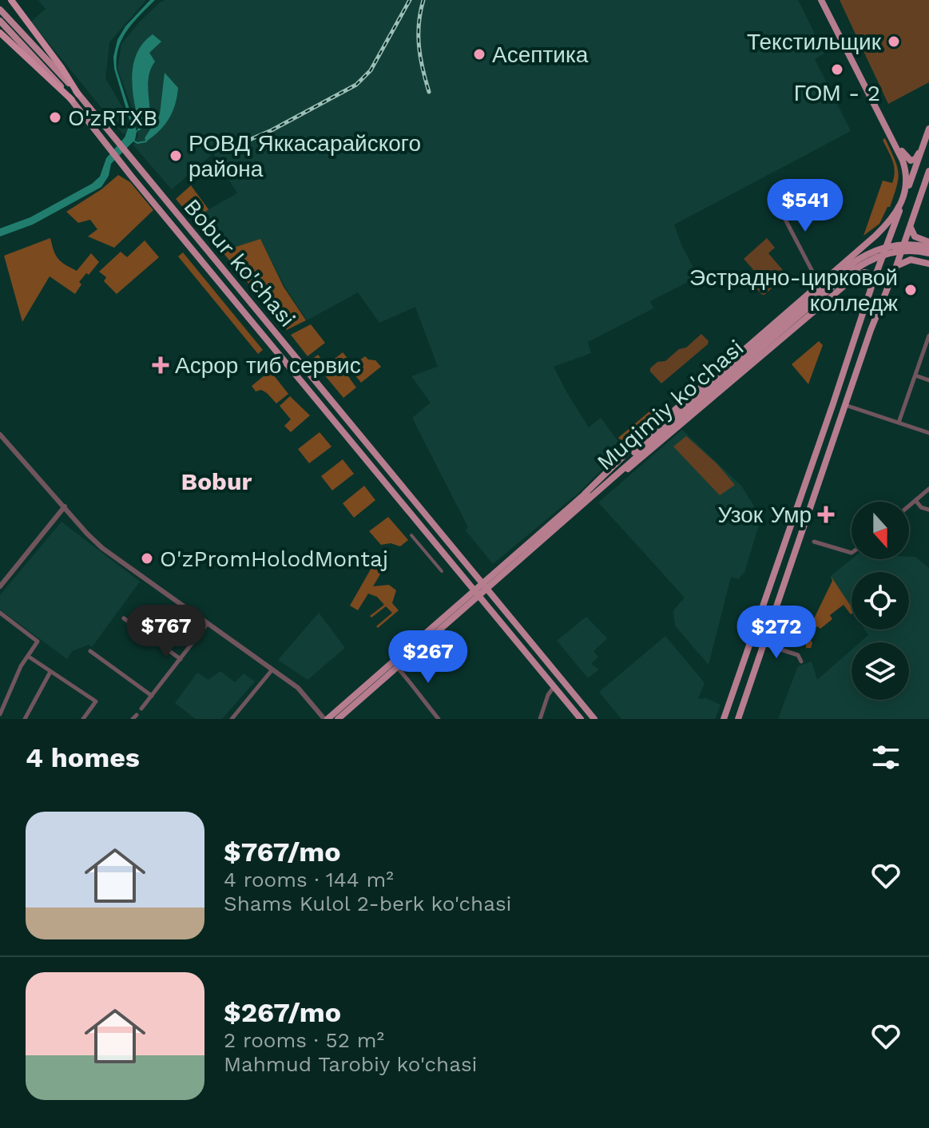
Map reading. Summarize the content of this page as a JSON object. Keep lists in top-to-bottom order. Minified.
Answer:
{"streets":{"main road":["Bobur ko'chasi","Muqimiy ko'chasi"]},"crossings":[["Bobur ko'chasi","Muqimiy ko'chasi"]],"districts":["Bobur"],"places":{"other":["Текстильщик","Асептика","ГОМ - 2","O'zRTXB","РОВД Яккасарайского района","Эстрадно-цирковой колледж","O'zPromHolodMontaj"],"health":["Асрор тиб сервис","Узок Умр"]},"north":"bottom","page":{"price":["$541","$767","$272","$267"],"heading":"4 homes","list":[{"name":"$767/mo","note":"4 rooms · 144 m² · Shams Kulol 2-berk ko'chasi"},{"name":"$267/mo","note":"2 rooms · 52 m² · Mahmud Tarobiy ko'chasi"}]}}
